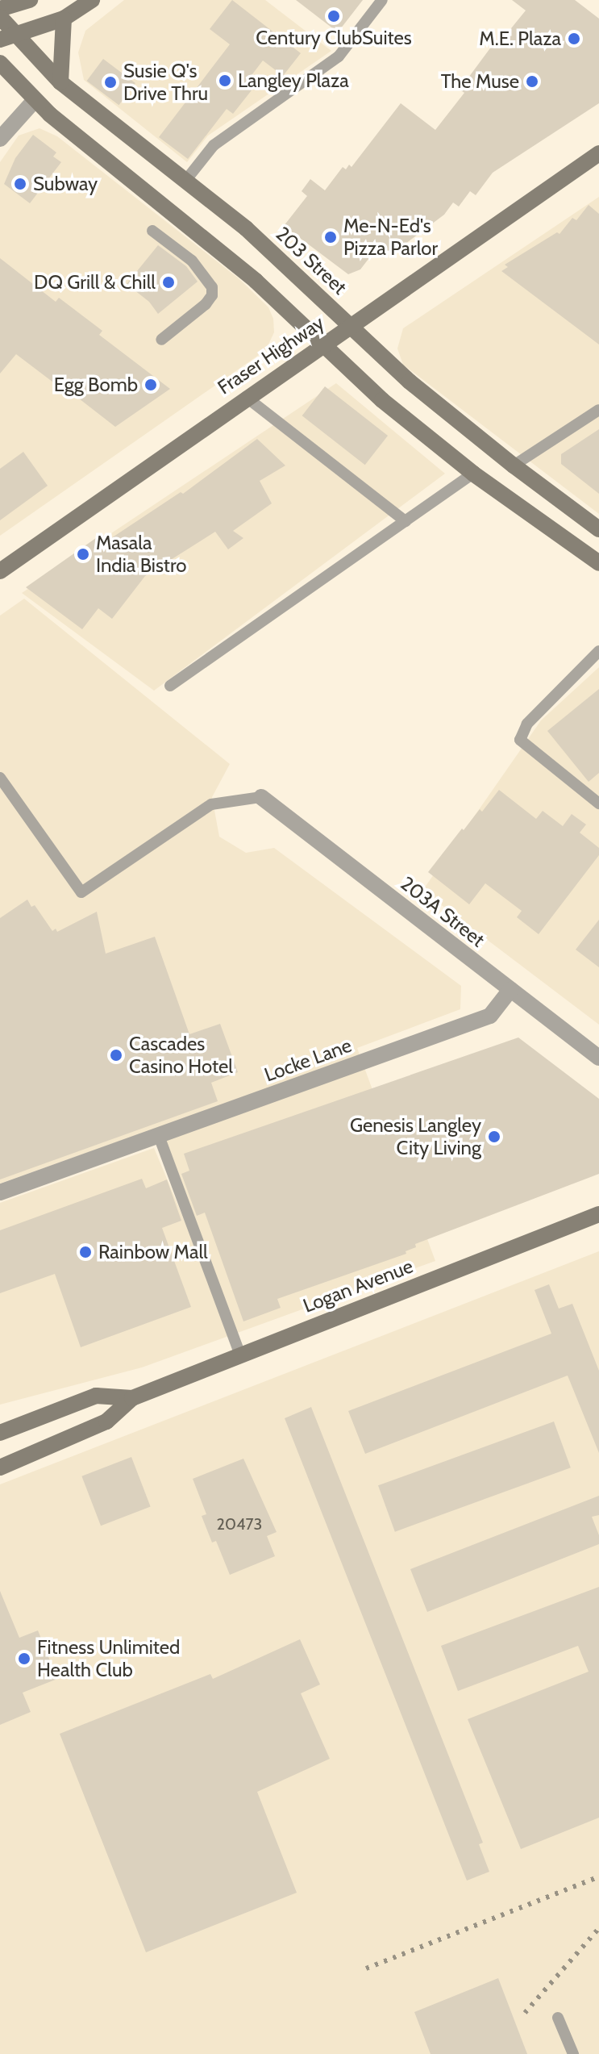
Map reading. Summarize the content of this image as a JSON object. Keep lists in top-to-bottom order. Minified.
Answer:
{"streets":{"main road":["203 Street","Fraser Highway","Logan Avenue"],"street":["203A Street","Locke Lane"]},"crossings":[["203 Street","Fraser Highway"],["203A Street","Locke Lane"]],"places":["Century ClubSuites","M.E. Plaza","Langley Plaza","The Muse","Susie Q's Drive Thru","Subway","Me-N-Ed's Pizza Parlor","DQ Grill & Chill","Egg Bomb","Masala India Bistro","Cascades Casino Hotel","Genesis Langley City Living","Rainbow Mall","Fitness Unlimited Health Club"],"house_numbers":["20473"]}
